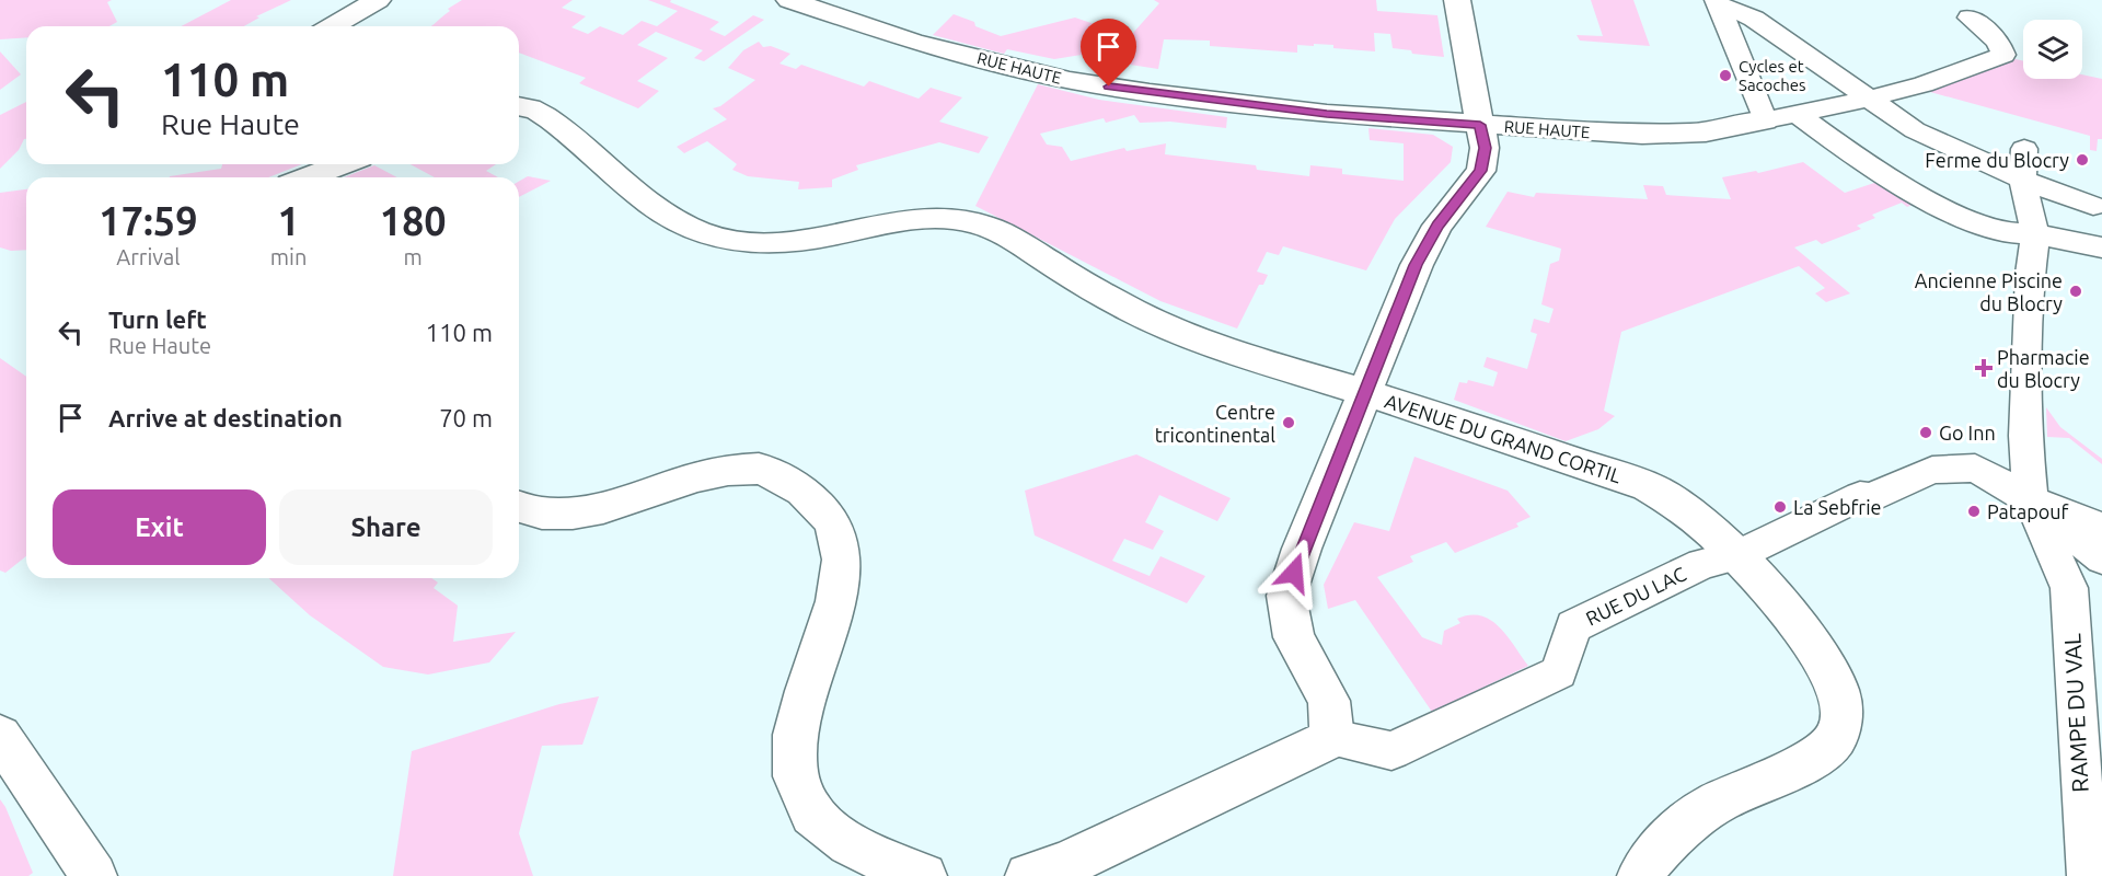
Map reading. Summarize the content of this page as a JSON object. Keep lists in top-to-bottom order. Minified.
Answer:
{"streets":{"street":["RUE HAUTE","AVENUE DU GRAND CORTIL","RUE DU LAC","RAMPE DU VAL"]},"crossings":[["AVENUE DU GRAND CORTIL","RUE DU LAC"],["RUE DU LAC","RAMPE DU VAL"]],"places":{"other":["Cycles et Sacoches","Ferme du Blocry","Ancienne Piscine du Blocry","Centre tricontinental","Go Inn","La Sebfrie","Patapouf"],"health":["Pharmacie du Blocry"]},"page":{"turn":["110 m","Rue Haute"],"eta":["17:59","Arrival","1","min","180","m"],"list":[{"name":"Turn left","note":"Rue Haute","value":"110 m"},{"name":"Arrive at destination","value":"70 m"}],"buttons":["Exit","Share"]}}
